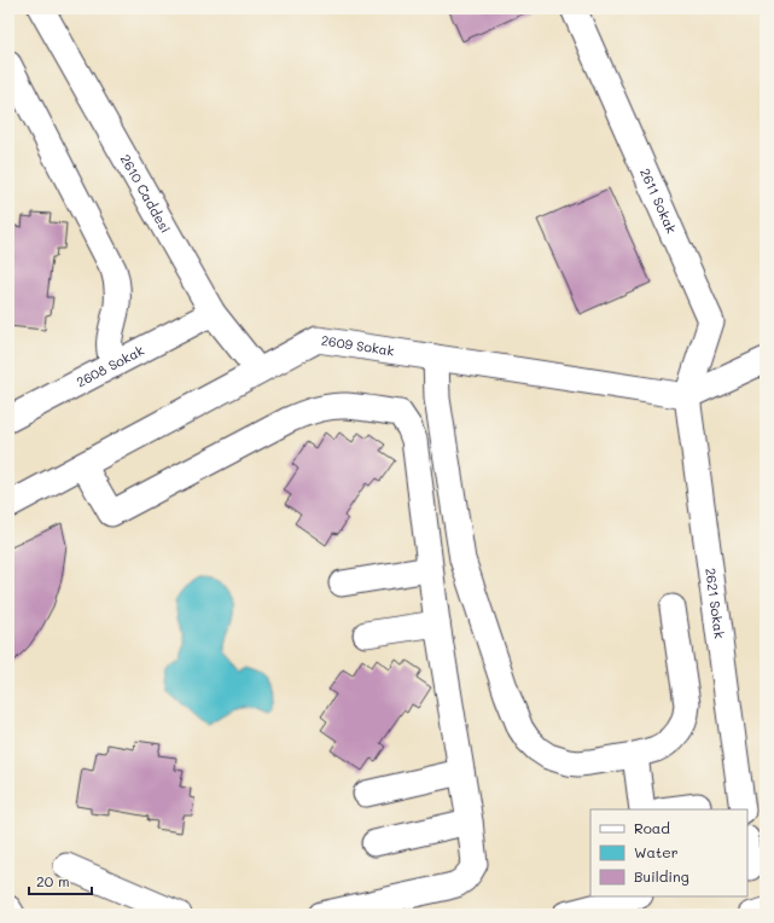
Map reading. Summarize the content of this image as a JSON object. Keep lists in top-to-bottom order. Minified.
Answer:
{"streets":{"street":["2610 Caddesi","2611 Sokak","2609 Sokak","2608 Sokak","2621 Sokak"]},"crossings":[["2610 Caddesi","2609 Sokak"],["2610 Caddesi","2608 Sokak"],["2611 Sokak","2609 Sokak"],["2611 Sokak","2621 Sokak"],["2609 Sokak","2621 Sokak"]],"legend":["Road","Water","Building"],"scale_bar":"20 m"}
